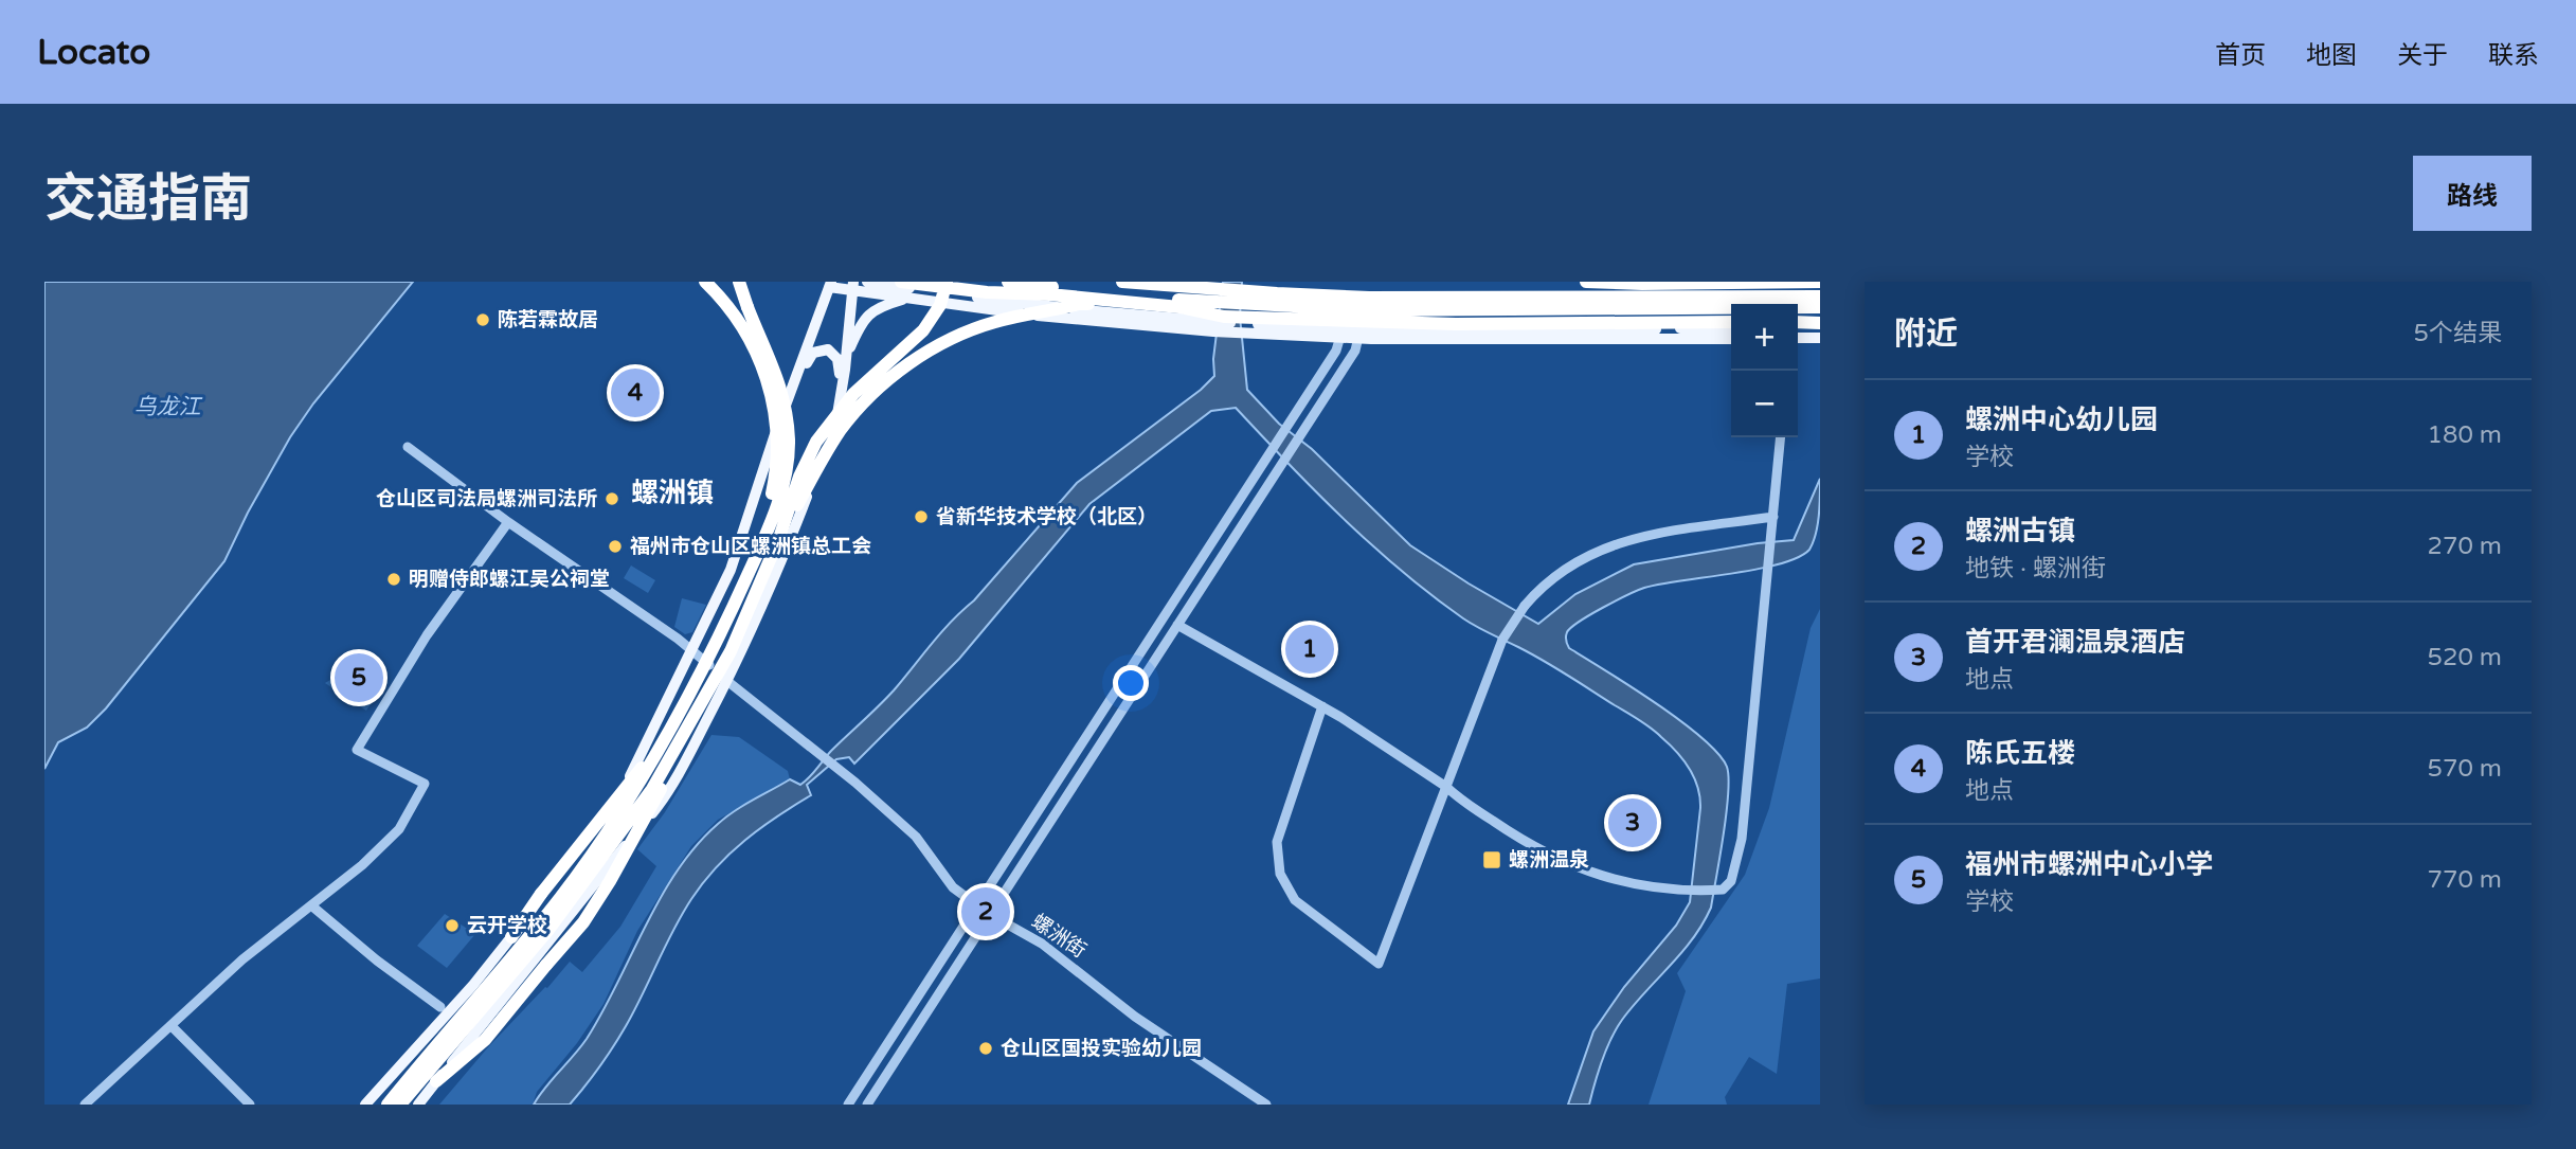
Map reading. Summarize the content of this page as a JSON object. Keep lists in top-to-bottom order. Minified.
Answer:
{"streets":{"street":["螺洲街"]},"districts":["螺洲镇"],"water":["乌龙江"],"places":{"other":["陈若霖故居","仓山区司法局螺洲司法所","省新华技术学校（北区）","福州市仓山区螺洲镇总工会","明赠侍郎螺江吴公祠堂","云开学校","仓山区国投实验幼儿园"],"transit":["螺洲温泉"]},"page":{"header":"Locato","nav":["首页","地图","关于","联系"],"title":"交通指南","buttons":"路线","heading":["附近","5个结果"],"map_buttons":["+","−"],"pins":["4","1","5","3","2"],"list":[{"mark":"1","name":"螺洲中心幼儿园","note":"学校","value":"180 m"},{"mark":"2","name":"螺洲古镇","note":"地铁 · 螺洲街","value":"270 m"},{"mark":"3","name":"首开君澜温泉酒店","note":"地点","value":"520 m"},{"mark":"4","name":"陈氏五楼","note":"地点","value":"570 m"},{"mark":"5","name":"福州市螺洲中心小学","note":"学校","value":"770 m"}]}}
